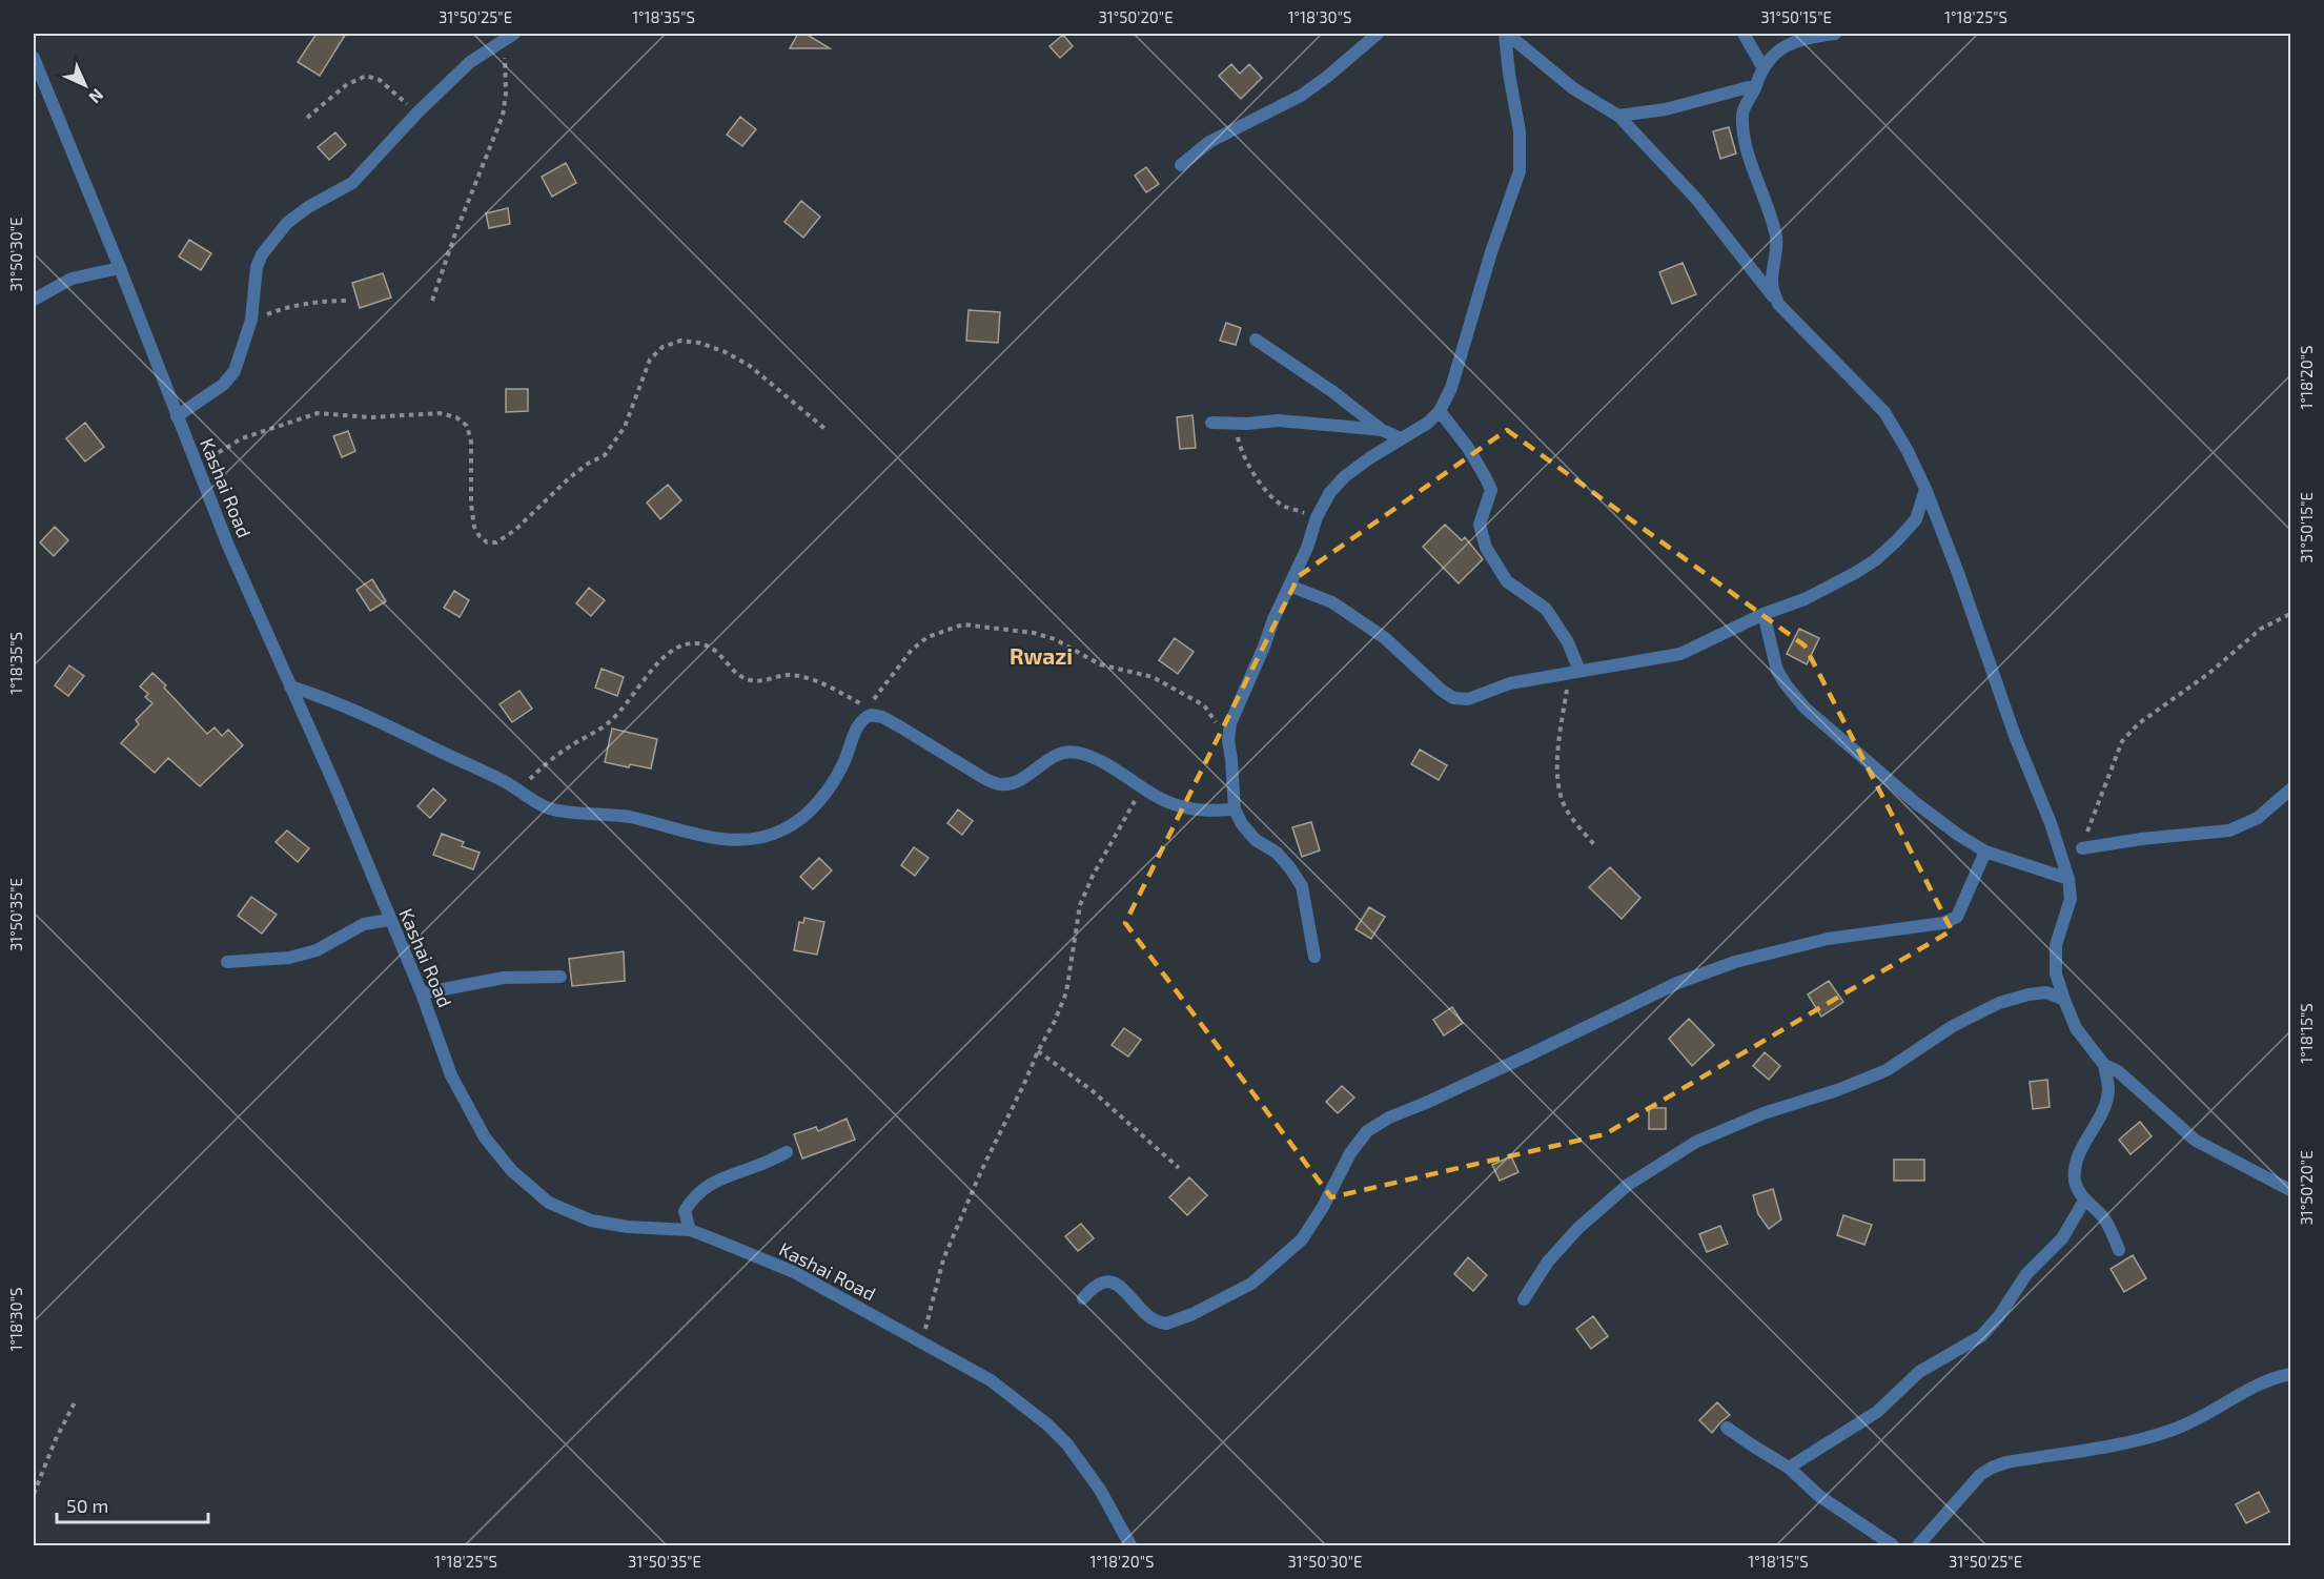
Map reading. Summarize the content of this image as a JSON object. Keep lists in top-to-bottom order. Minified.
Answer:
{"streets":{"street":["Kashai Road"]},"districts":["Rwazi"],"scale_bar":"50 m","north":"bottom right","coordinates":["31°50'25\"E","1°18'35\"S","31°50'20\"E","1°18'30\"S","31°50'15\"E","1°18'25\"S","31°50'30\"E","1°18'20\"S","31°50'35\"E","1°18'15\"S"]}
